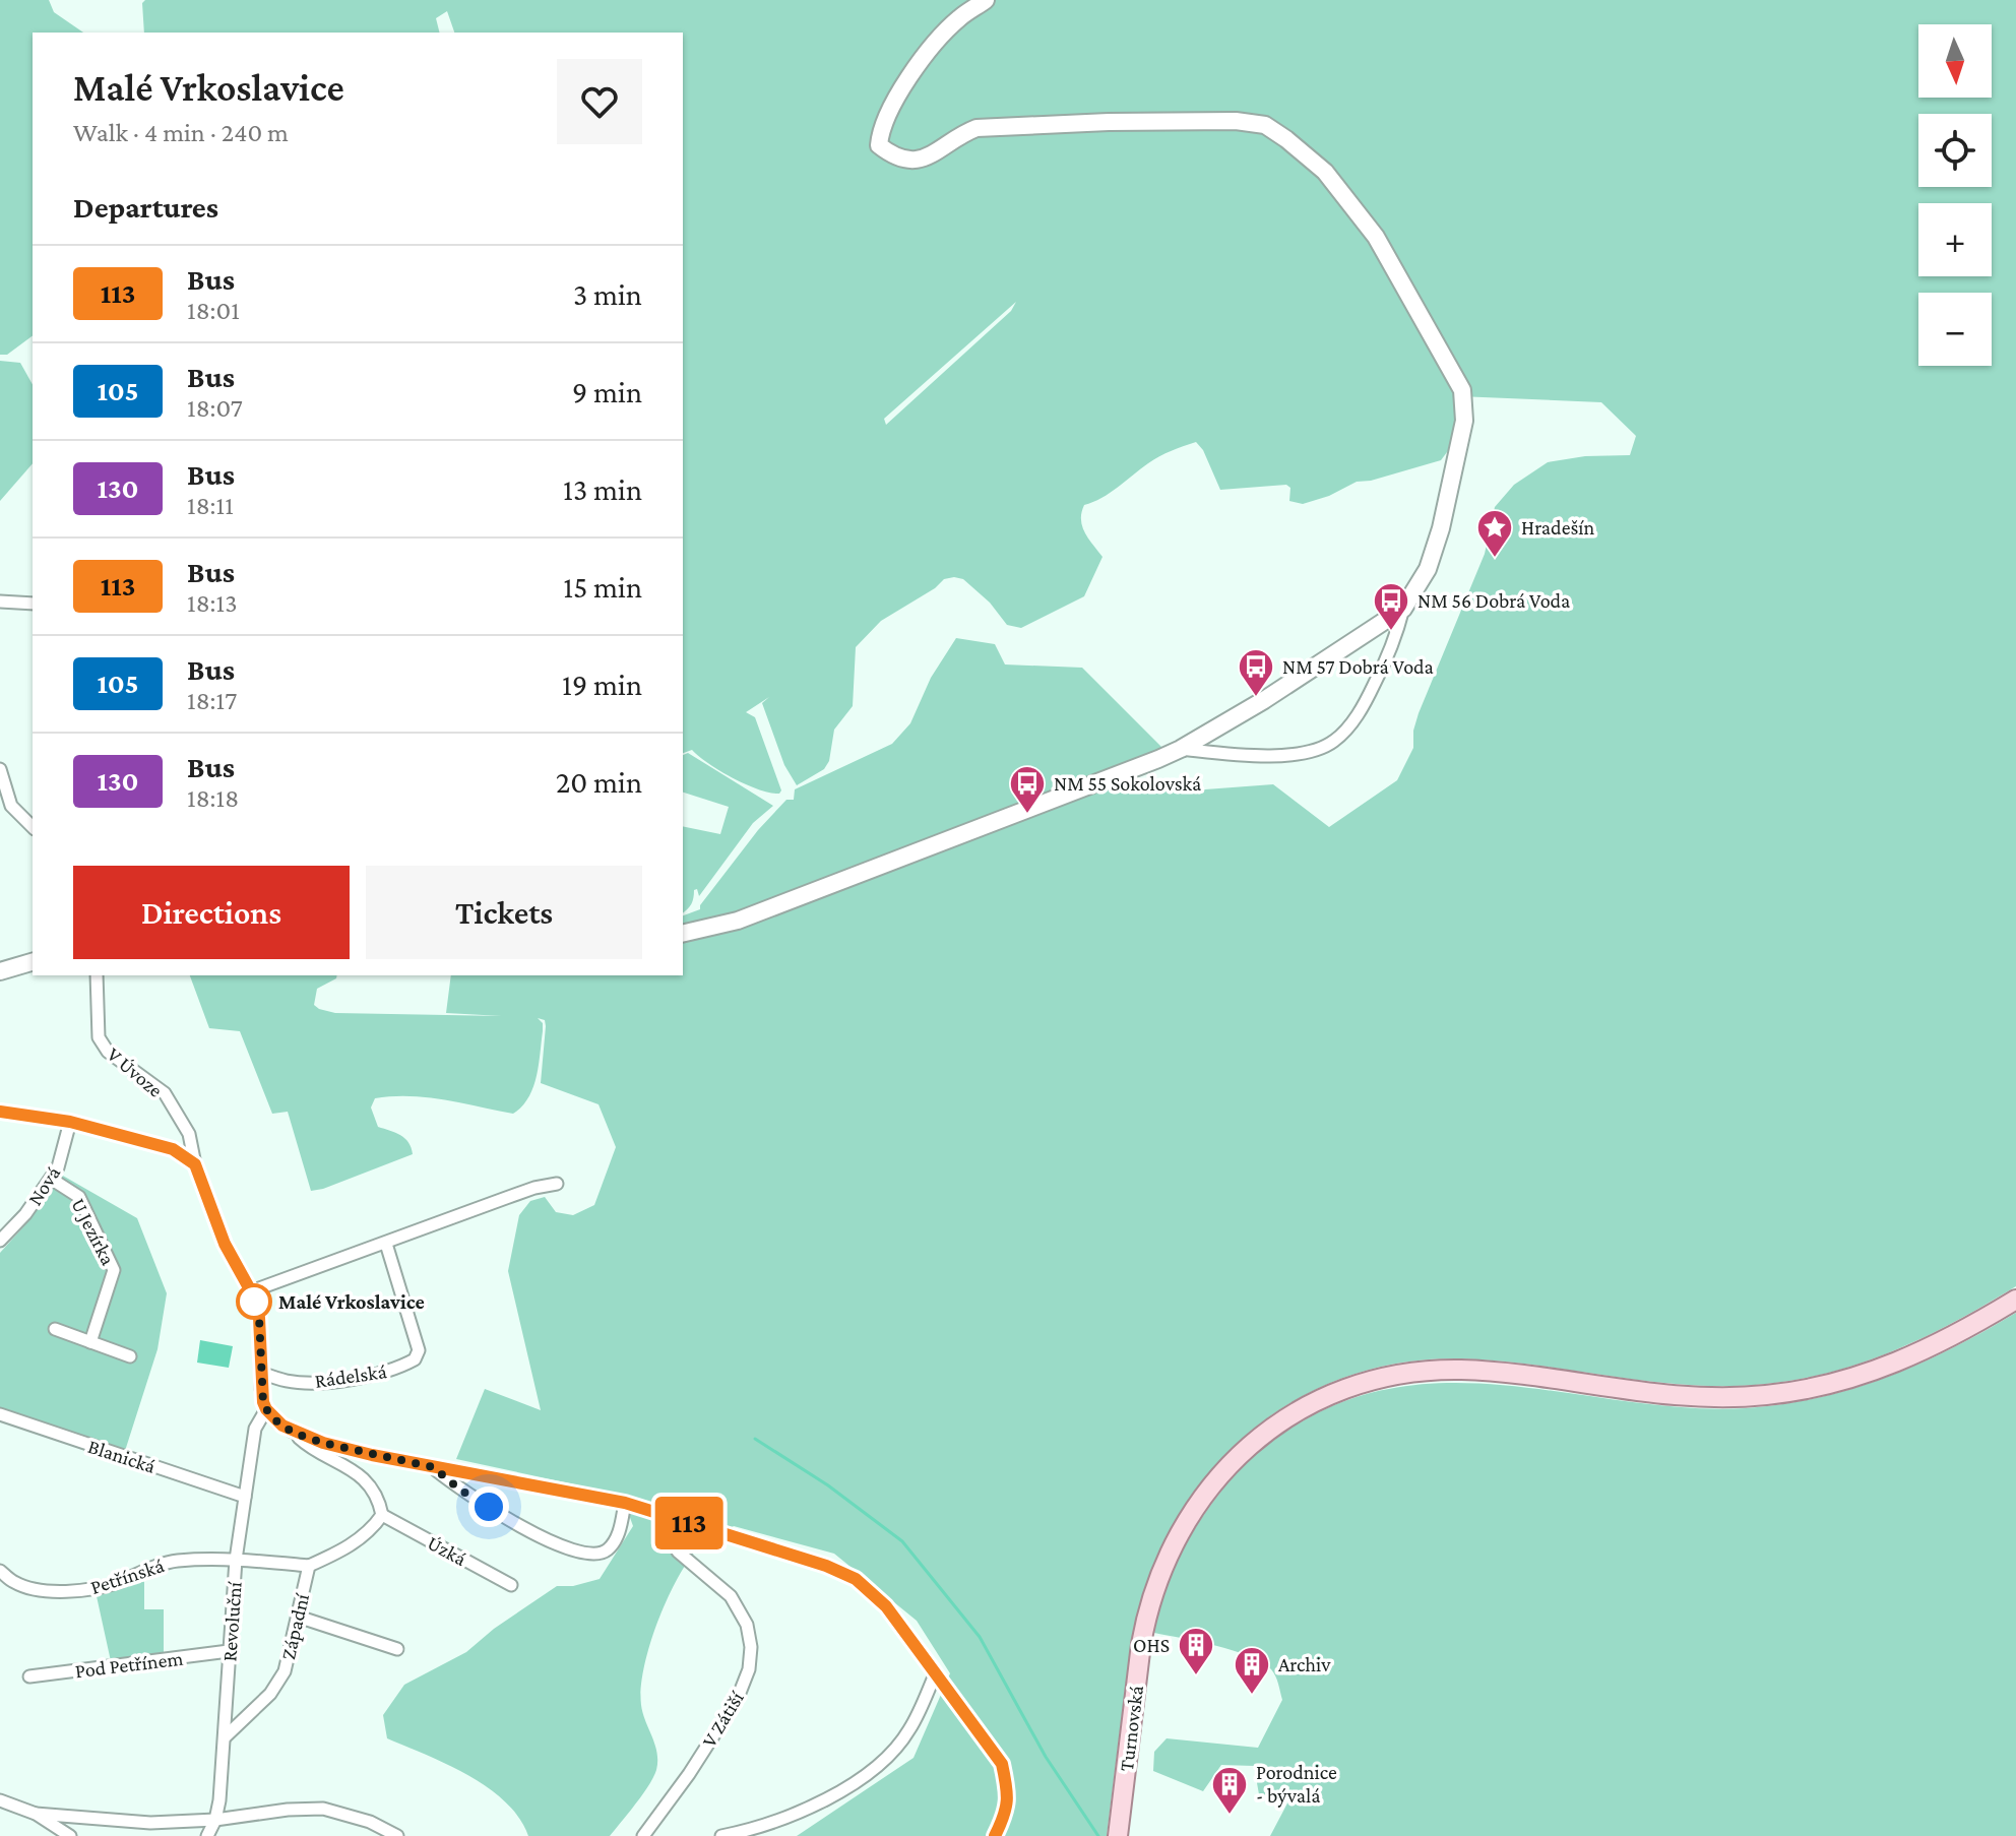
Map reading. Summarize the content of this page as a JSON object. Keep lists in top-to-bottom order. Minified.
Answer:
{"streets":{"main road":["Turnovská"],"street":["V Úvoze","Nová","U Jezírka","Rádelská","Blanická","Úzká","Petřínská","Revoluční","Západní","Pod Petřínem","V Zátiší"]},"crossings":[["V Úvoze","Rádelská"],["V Úvoze","Revoluční"],["Nová","U Jezírka"],["Blanická","Revoluční"],["Úzká","Západní"],["Petřínská","Revoluční"],["Petřínská","Západní"],["Revoluční","Západní"],["Revoluční","Pod Petřínem"]],"places":{"place":["Hradešín"],"bus stop":["NM 56 Dobrá Voda","NM 57 Dobrá Voda","NM 55 Sokolovská"],"other":["Malé Vrkoslavice"],"building":["OHS","Archiv","Porodnice - bývalá"]},"lines":["bus line 113"],"north":"bottom","page":{"on_map":"113","map_buttons":["+","−"],"heading":[["Malé Vrkoslavice","Walk · 4 min · 240 m"],"Departures"],"list":[{"mark":"113","name":"Bus","note":"18:01","value":"3 min"},{"mark":"105","name":"Bus","note":"18:07","value":"9 min"},{"mark":"130","name":"Bus","note":"18:11","value":"13 min"},{"mark":"113","name":"Bus","note":"18:13","value":"15 min"},{"mark":"105","name":"Bus","note":"18:17","value":"19 min"},{"mark":"130","name":"Bus","note":"18:18","value":"20 min"}],"buttons":["Directions","Tickets"]}}
